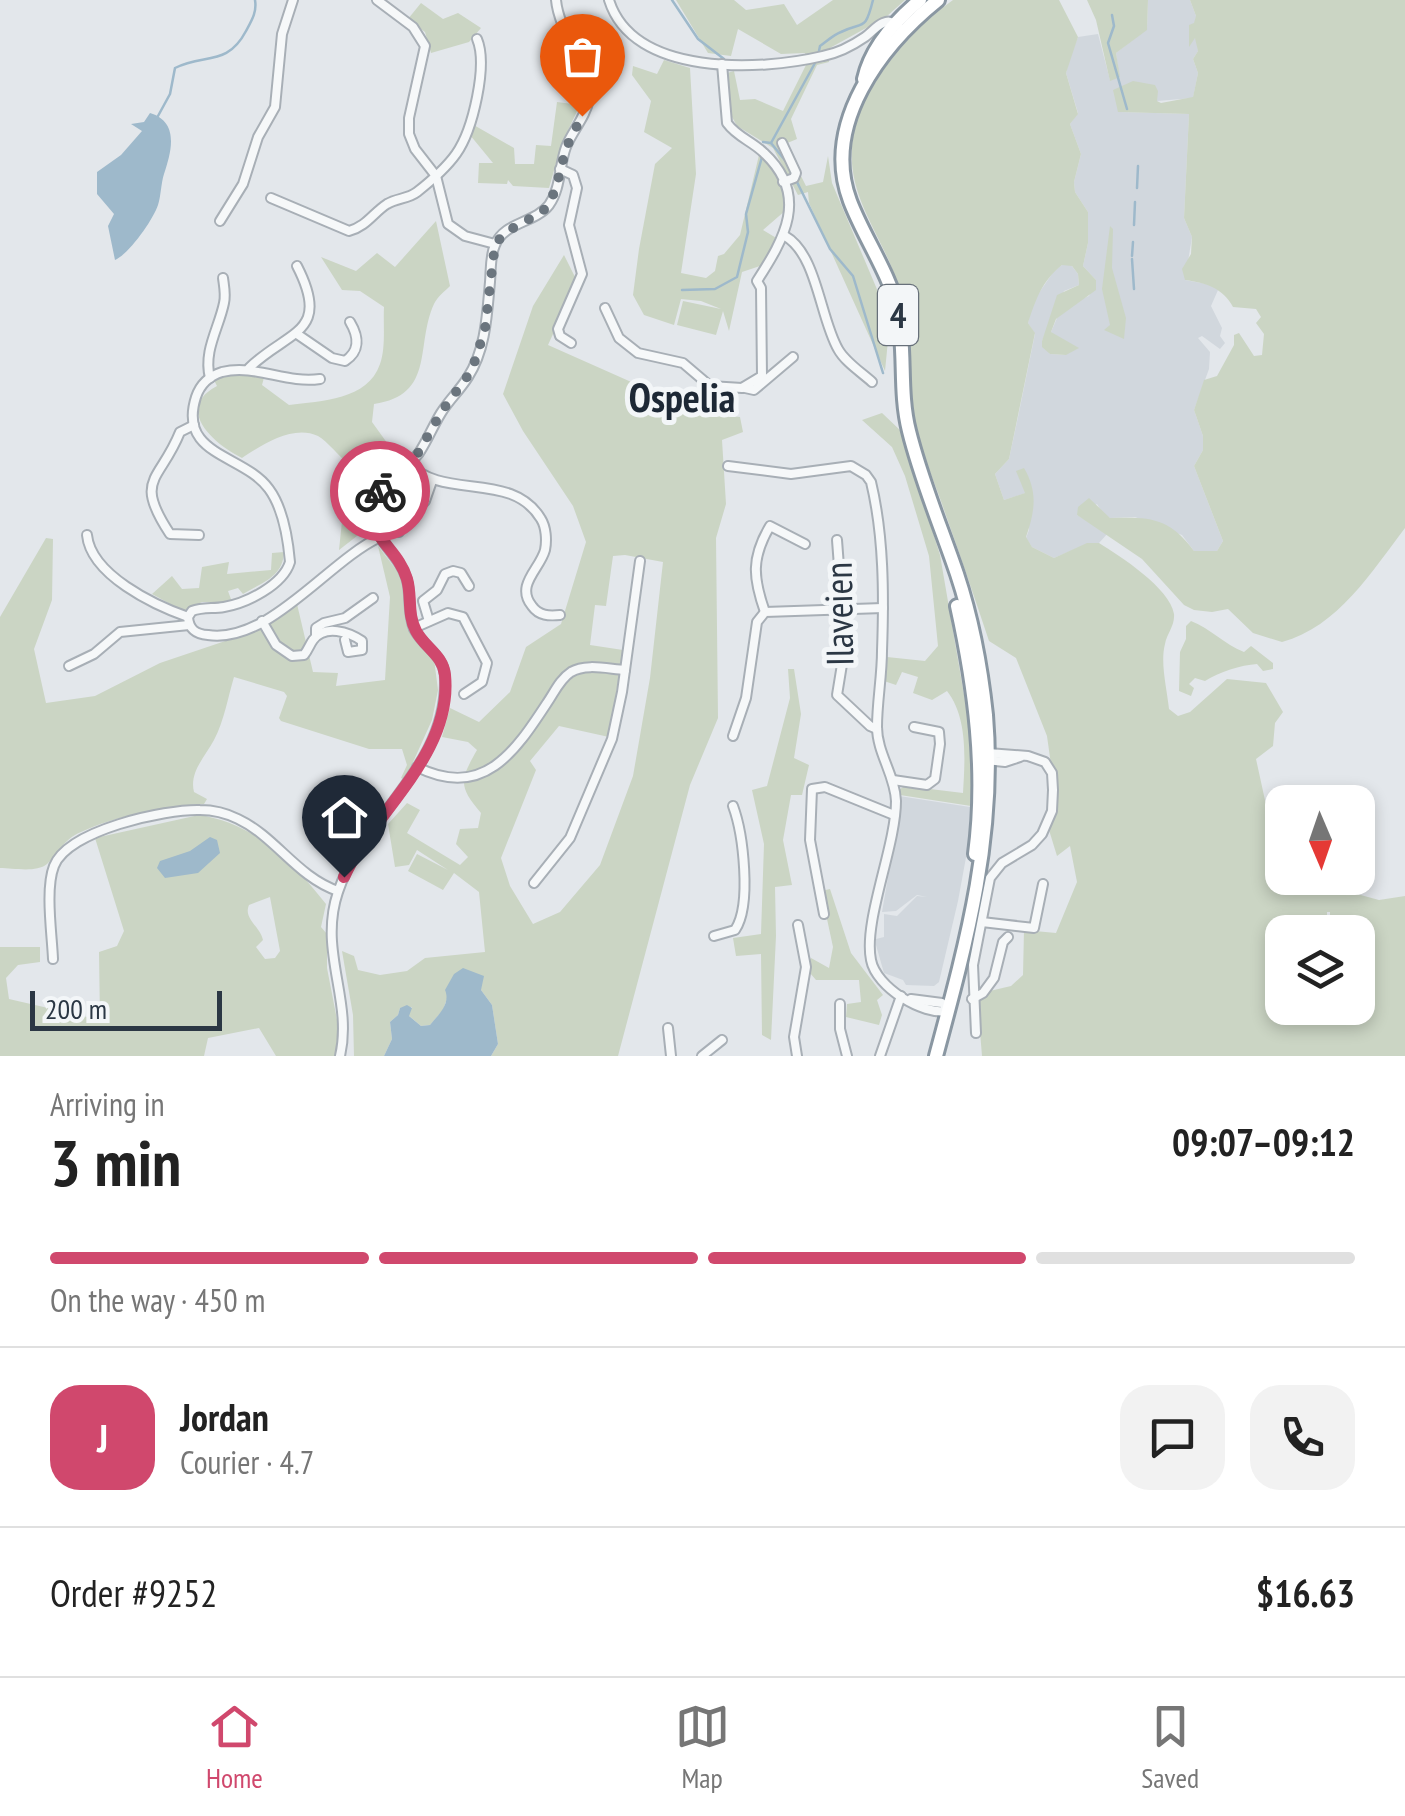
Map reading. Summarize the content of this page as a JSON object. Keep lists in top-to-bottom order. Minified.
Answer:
{"streets":{"highway":["4"],"street":["Ilaveien"]},"districts":["Ospelia"],"scale_bar":"200 m","north":"bottom","page":{"scale":"200 m","heading":["3 min","Arriving in","09:07–09:12"],"panel":["Jordan","Courier · 4.7","Order #9252","$16.63"],"bar":"On the way · 450 m","round":"J","tabs":["Home","Map","Saved"]}}
